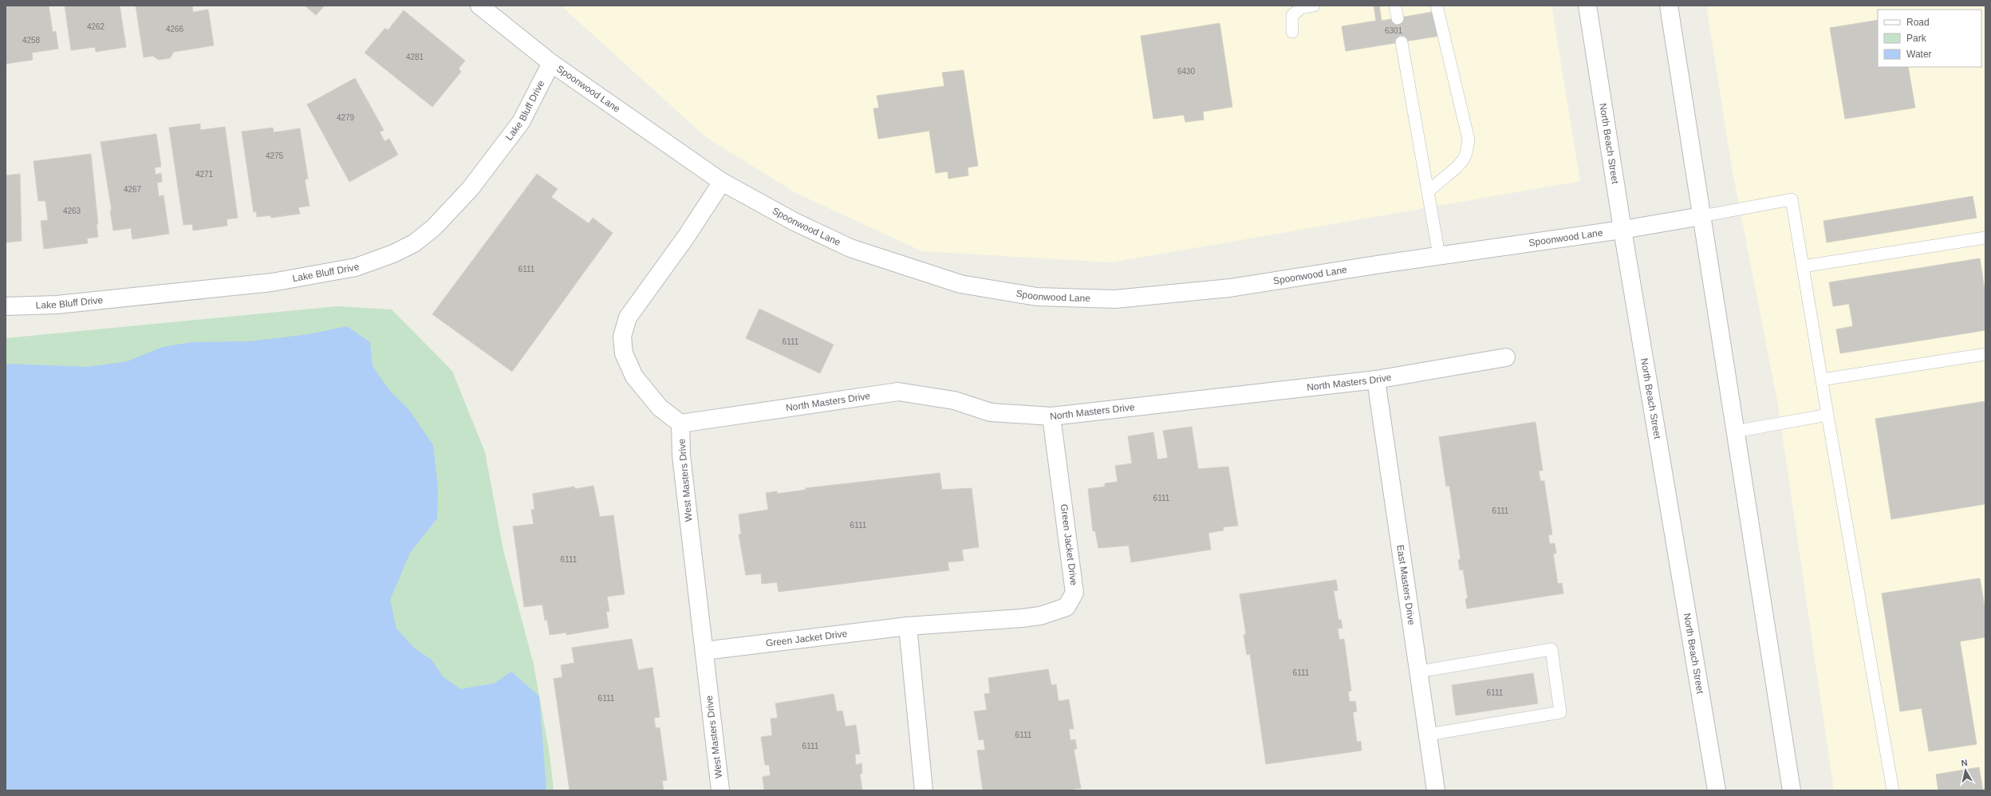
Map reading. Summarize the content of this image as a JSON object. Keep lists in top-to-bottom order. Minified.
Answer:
{"streets":{"street":["Spoonwood Lane","Lake Bluff Drive","North Beach Street","North Masters Drive","West Masters Drive","Green Jacket Drive","East Masters Drive"]},"crossings":[["Spoonwood Lane","Lake Bluff Drive"],["Spoonwood Lane","North Beach Street"],["North Masters Drive","West Masters Drive"],["North Masters Drive","Green Jacket Drive"],["North Masters Drive","East Masters Drive"],["West Masters Drive","Green Jacket Drive"]],"house_numbers":["4262","4266","6301","4258","4281","6430","4279","4275","4271","4267","4263","6111","6111","6111","6111","6111","6111","6111","6111","6111","6111","6111"],"legend":["Road","Park","Water"],"north":"top"}
